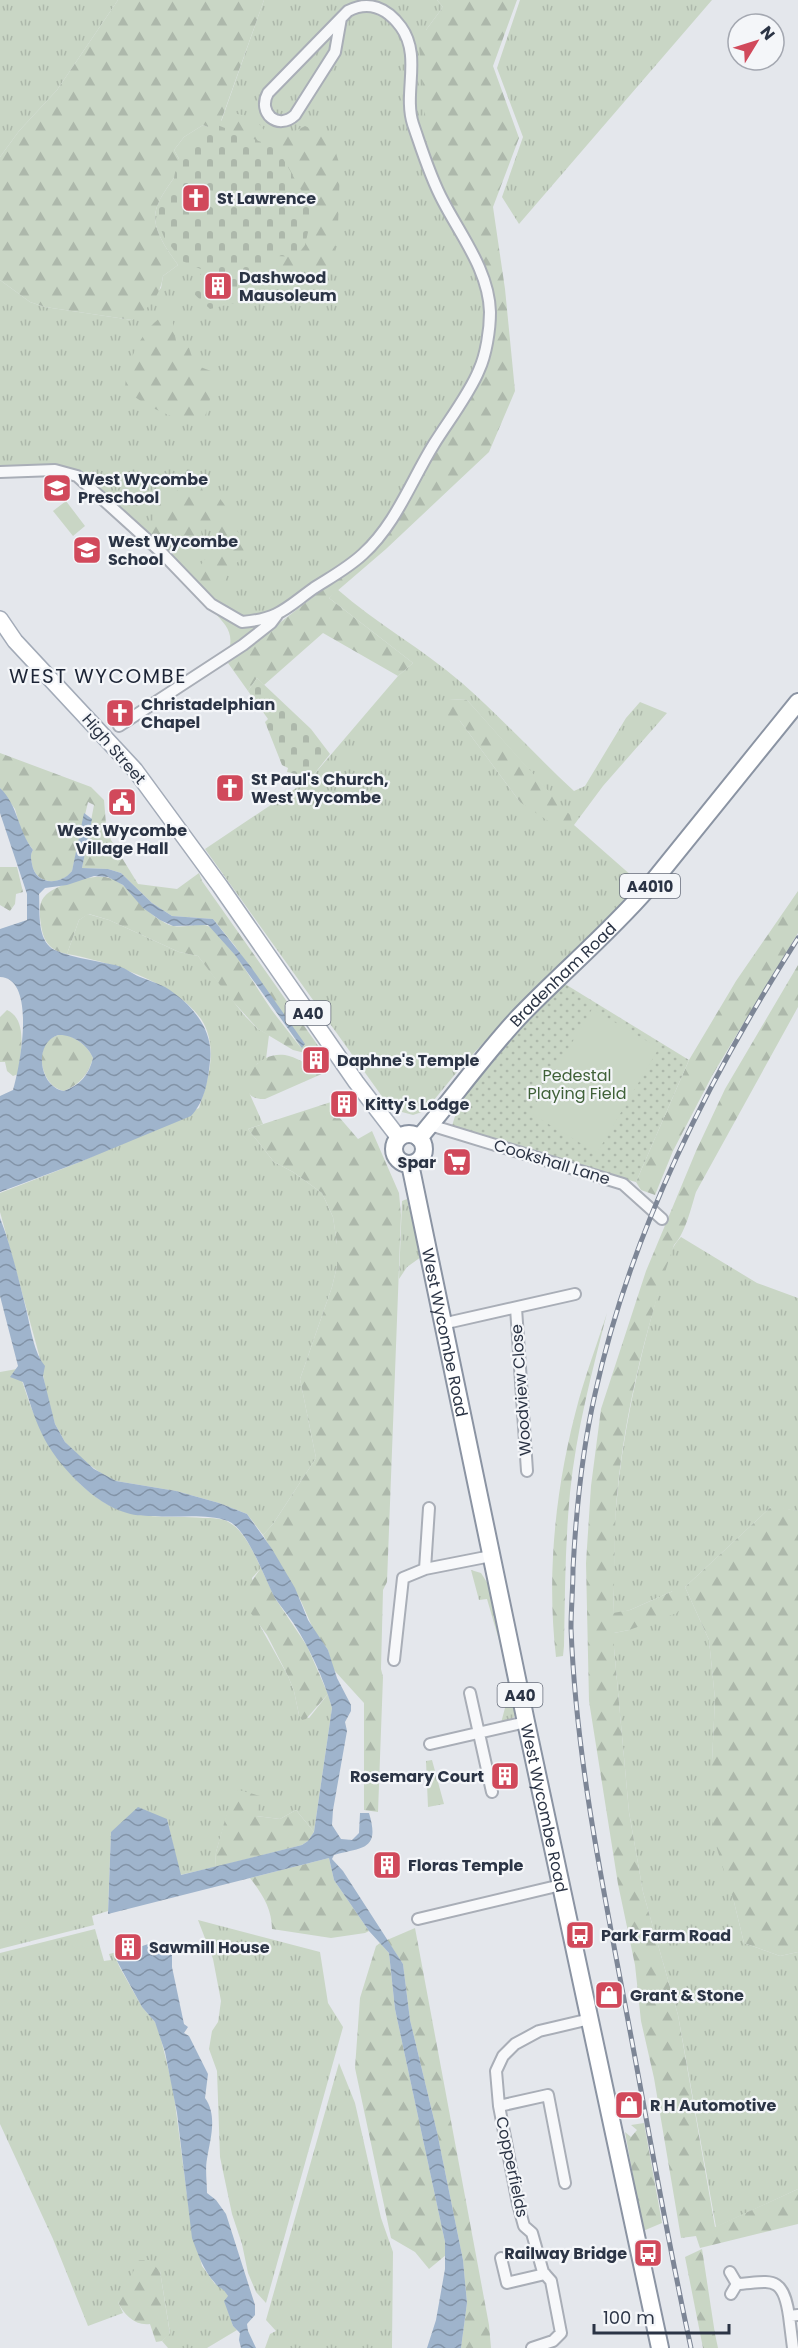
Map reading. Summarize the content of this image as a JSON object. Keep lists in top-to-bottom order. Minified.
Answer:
{"streets":{"highway":["A4010","Bradenham Road","A40","West Wycombe Road"],"main road":["High Street"],"street":["Cookshall Lane","Woodview Close","Copperfields"]},"crossings":[["High Street","Bradenham Road"],["High Street","A40"],["High Street","West Wycombe Road"],["Bradenham Road","A40"],["Bradenham Road","Cookshall Lane"],["Bradenham Road","West Wycombe Road"],["A40","West Wycombe Road"],["West Wycombe Road","Copperfields"]],"districts":["WEST WYCOMBE"],"parks":["Pedestal Playing Field"],"places":{"church":["St Lawrence","Christadelphian Chapel","St Paul's Church, West Wycombe"],"building":["Dashwood Mausoleum","Daphne's Temple","Kitty's Lodge","Rosemary Court","Floras Temple","Sawmill House"],"school or university":["West Wycombe Preschool","West Wycombe School"],"public building":["West Wycombe Village Hall"],"supermarket":["Spar"],"bus stop":["Park Farm Road","Railway Bridge"],"shop":["Grant & Stone","R H Automotive"]},"scale_bar":"100 m","north":"top right"}
